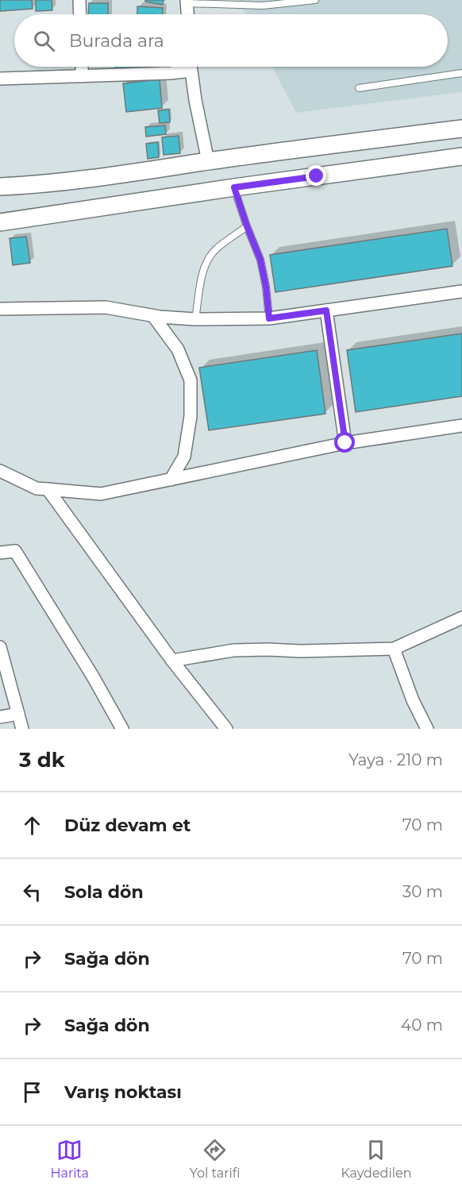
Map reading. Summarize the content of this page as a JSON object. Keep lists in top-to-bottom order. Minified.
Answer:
{"page":{"search":"Burada ara","heading":["3 dk","Yaya · 210 m"],"list":[["Düz devam et","70 m"],["Sola dön","30 m"],["Sağa dön","70 m"],["Sağa dön","40 m"],"Varış noktası"],"nav":["Harita","Yol tarifi","Kaydedilen"]}}
